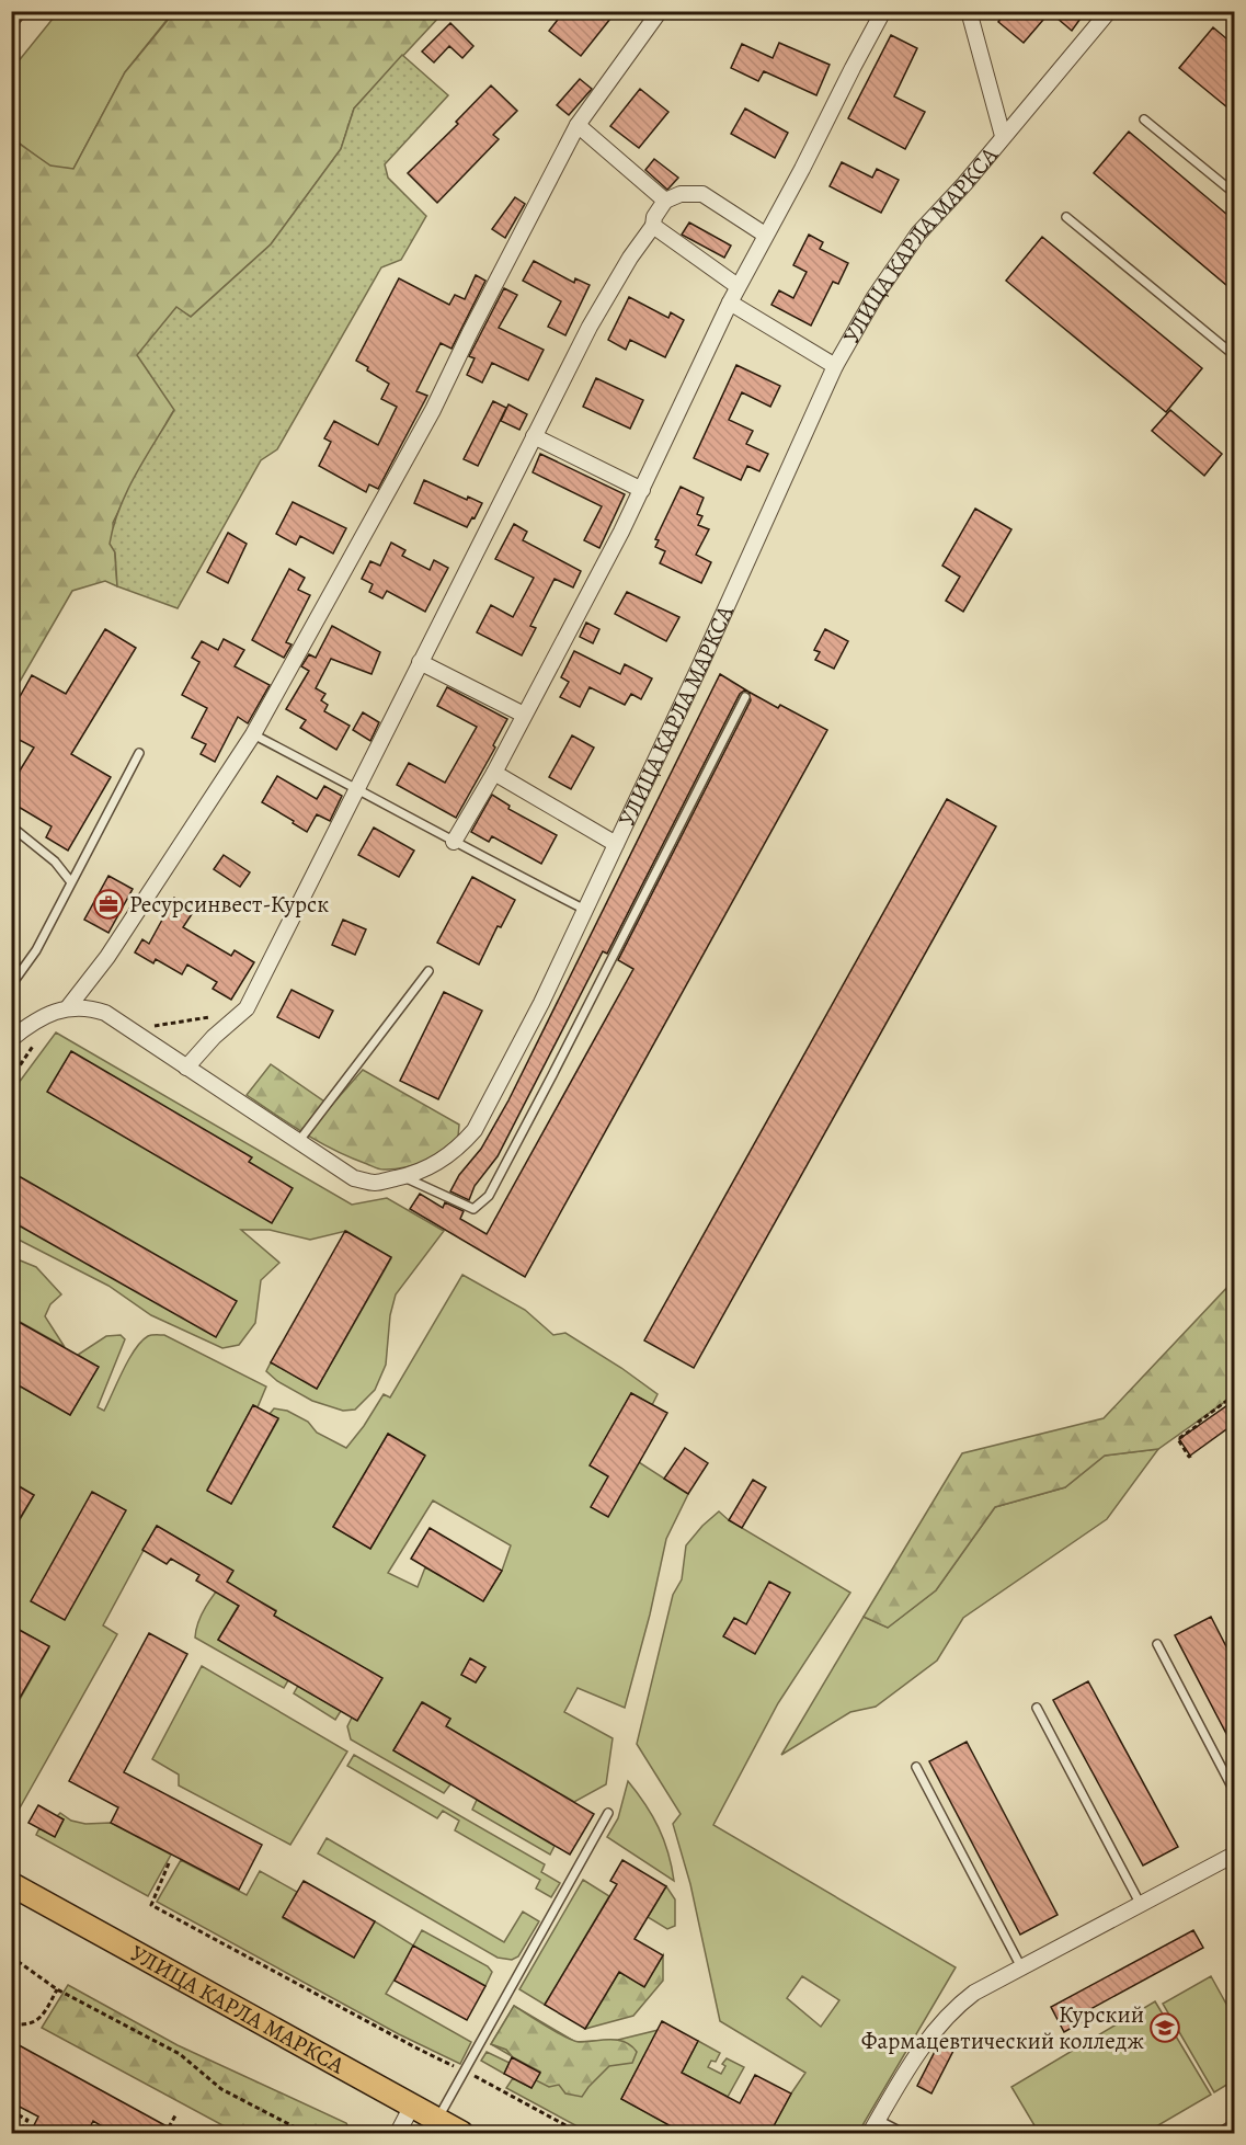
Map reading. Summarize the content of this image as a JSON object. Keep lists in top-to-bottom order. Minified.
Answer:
{"streets":{"main road":["УЛИЦА КАРЛА МАРКСА"]},"places":{"office":["Ресурсинвест-Курск"],"school or university":["Курский Фармацевтический колледж"]}}
